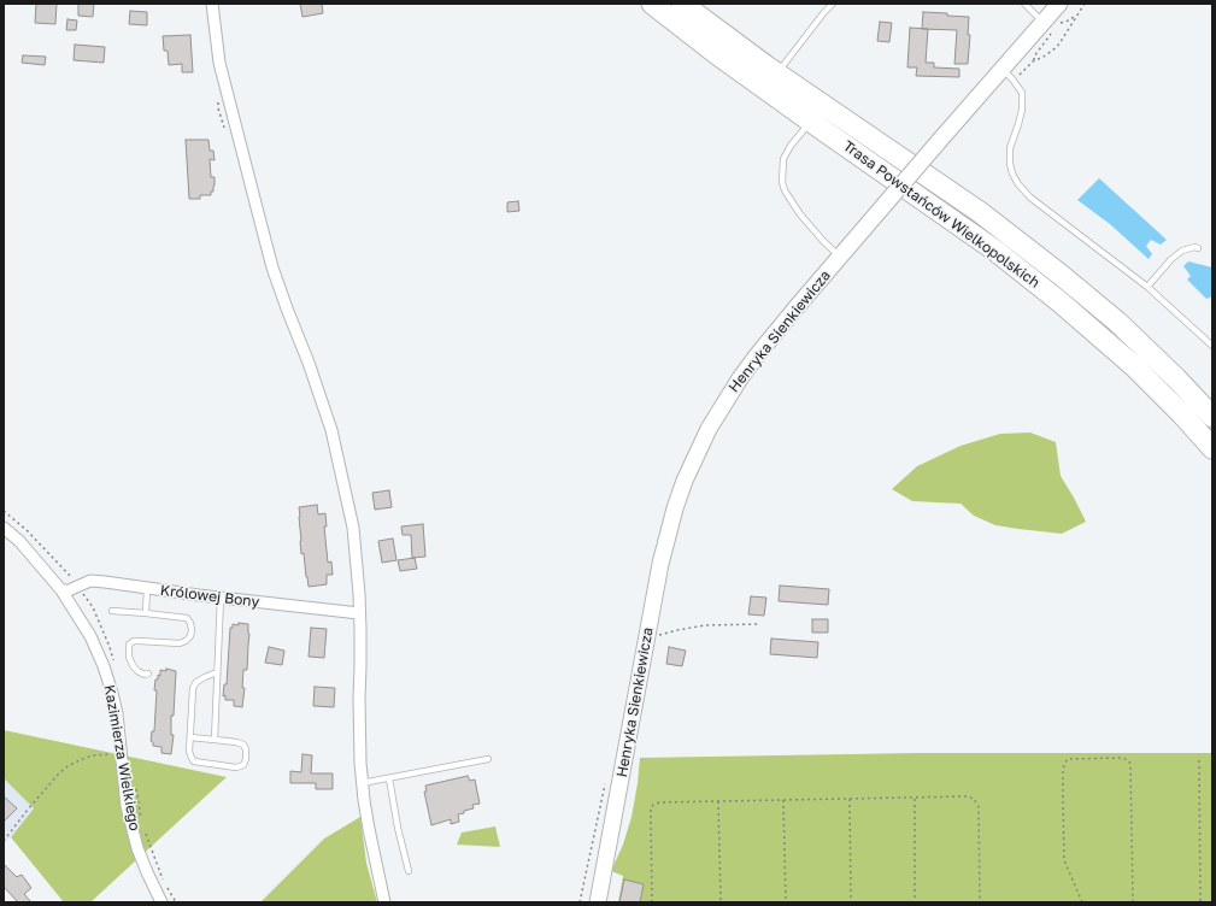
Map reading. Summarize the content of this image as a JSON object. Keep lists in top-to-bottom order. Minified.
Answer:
{"streets":{"highway":["Trasa Powstańców Wielkopolskich"],"street":["Henryka Sienkiewicza","Królowej Bony","Kazimierza Wielkiego"]},"crossings":[["Królowej Bony","Kazimierza Wielkiego"]]}
